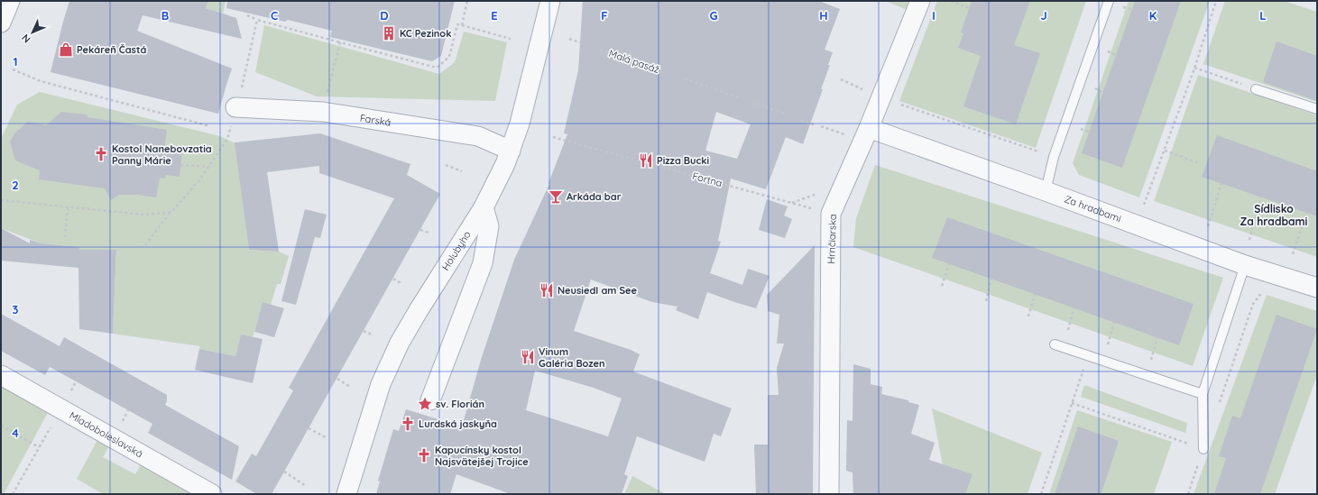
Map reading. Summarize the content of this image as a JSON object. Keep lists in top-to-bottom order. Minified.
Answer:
{"streets":{"street":["Farská","Za hradbami","Hrnčiarska","Holubyho","Mladoboleslavská"],"path":["Malá pasáž","Fortna"]},"crossings":[["Farská","Holubyho"],["Za hradbami","Hrnčiarska"]],"districts":["Sídlisko Za hradbami"],"places":{"building":["KC Pezinok"],"shop":["Pekáreň Častá"],"church":["Kostol Nanebovzatia Panny Márie","Lurdská jaskyňa","Kapucínsky kostol Najsvätejšej Trojice"],"restaurant":["Pizza Bucki","Neusiedl am See","Vinum Galéria Bozen"],"bar":["Arkáda bar"],"place":["sv. Florián"]},"north":"bottom left","grid":{"columns":["B","C","D","E","F","G","H","I","J","K","L"],"rows":["1","2","3","4"]}}
